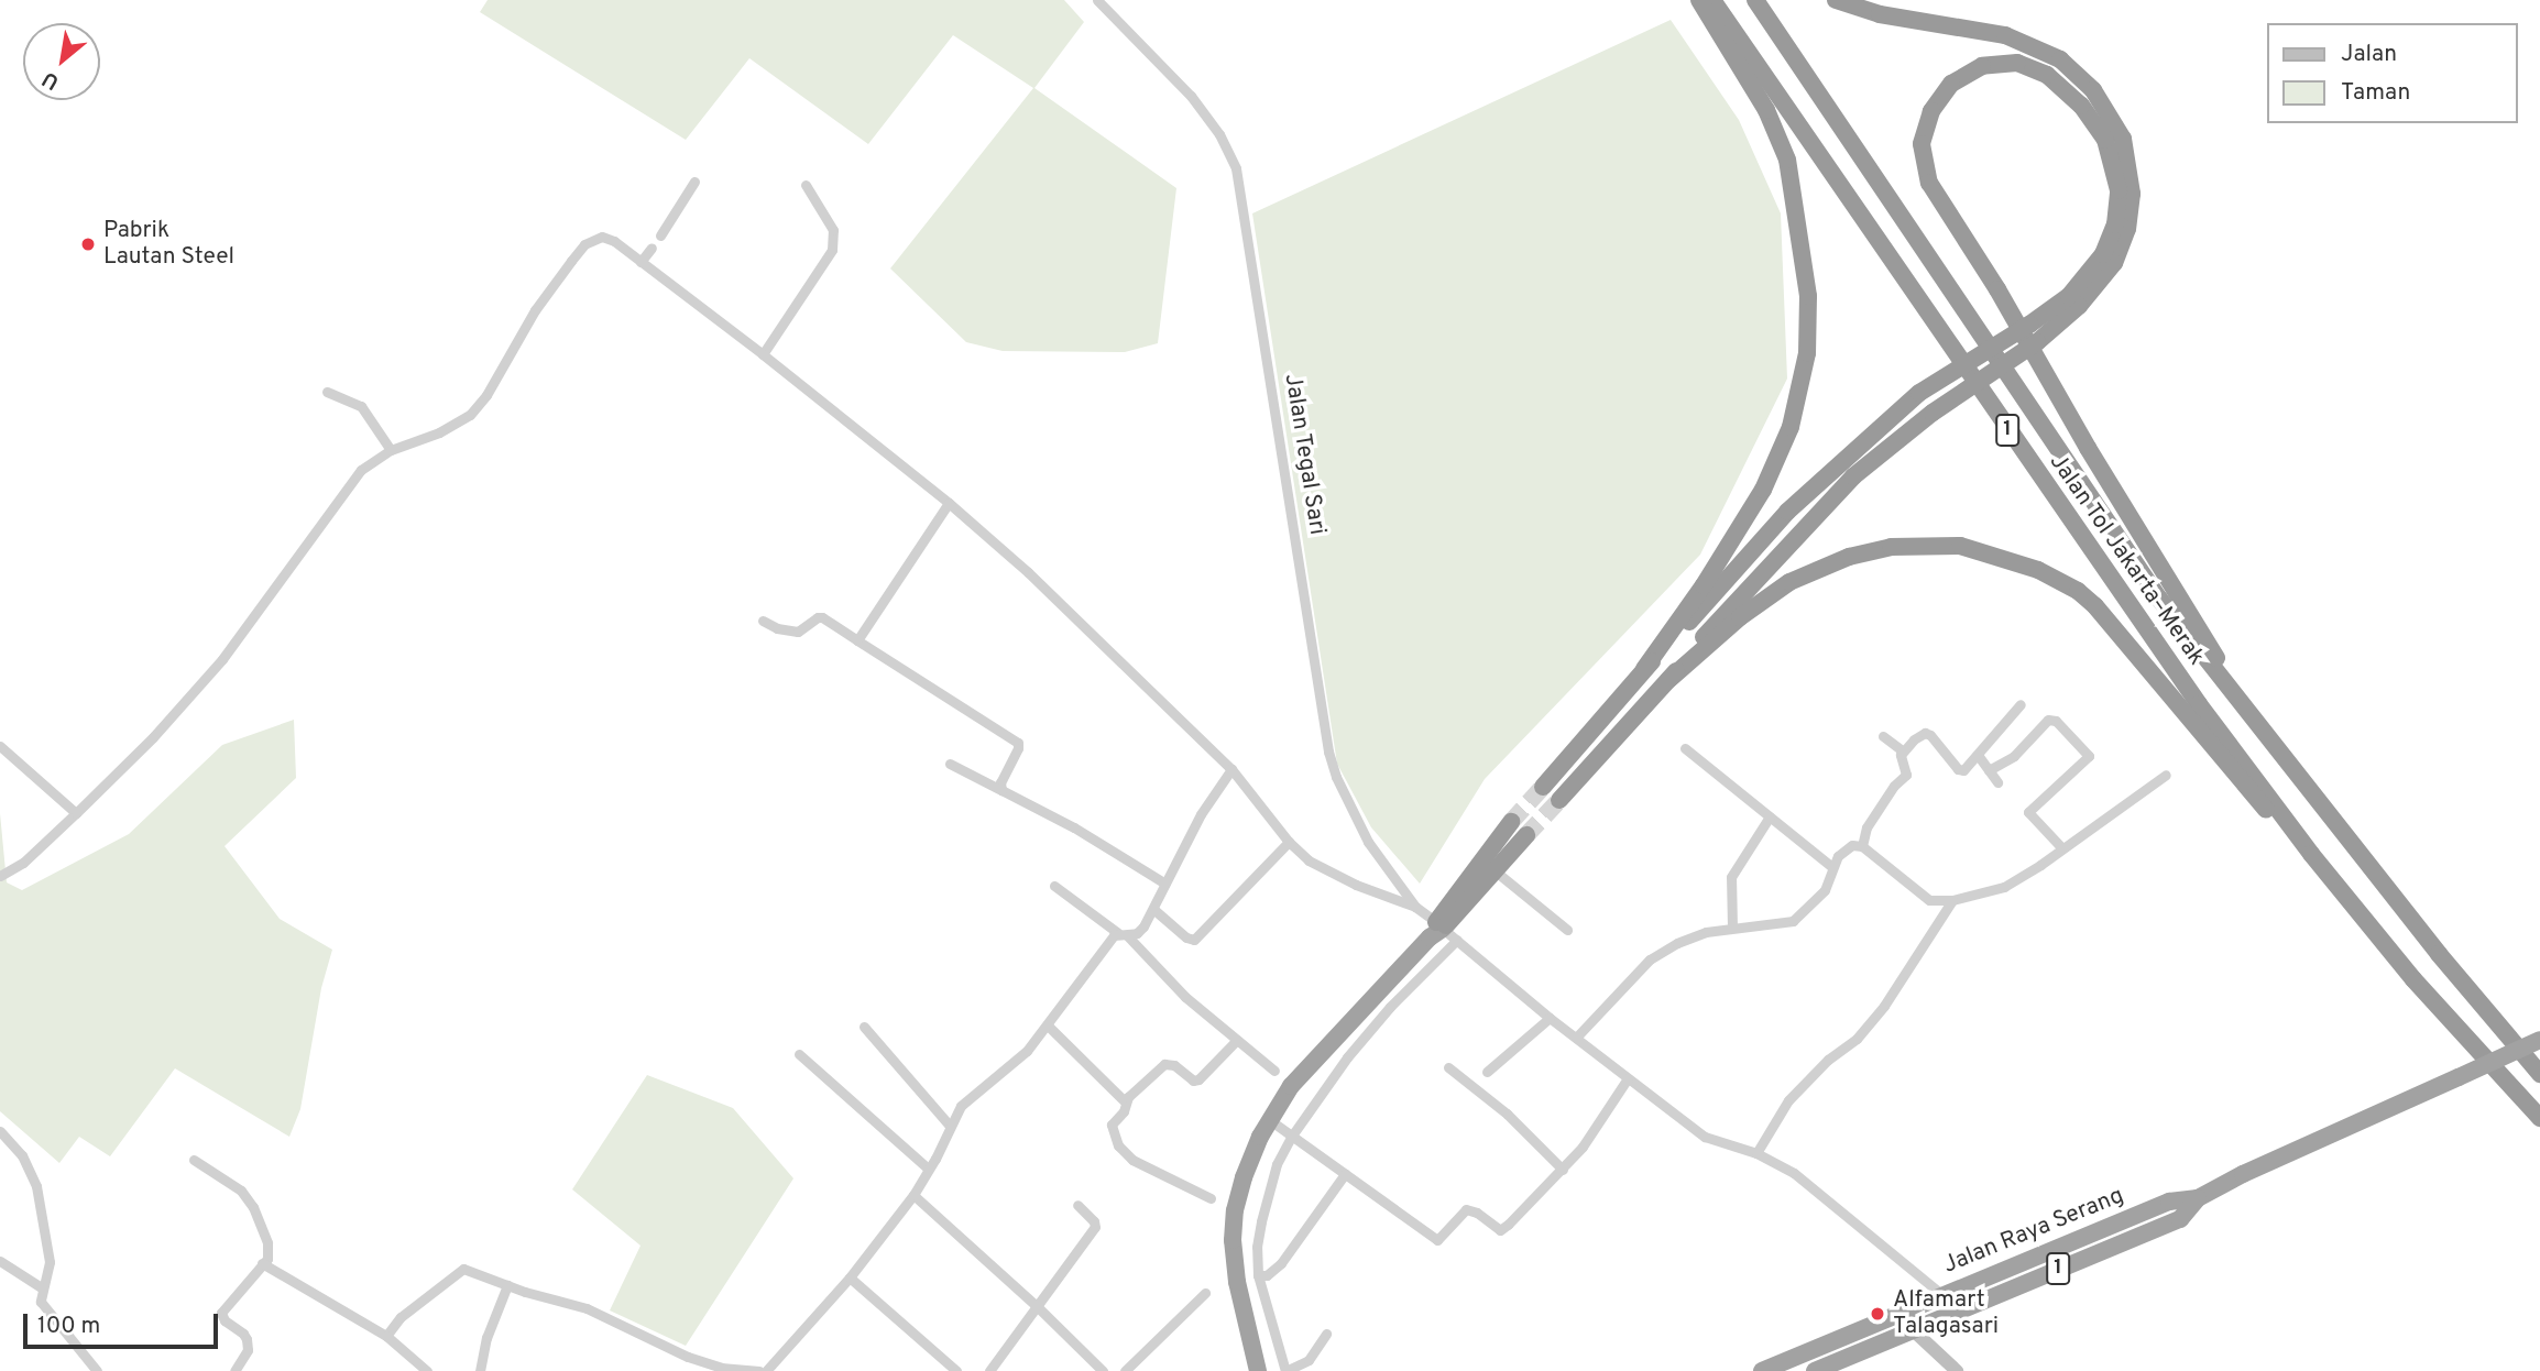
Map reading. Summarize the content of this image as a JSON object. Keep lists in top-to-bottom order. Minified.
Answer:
{"streets":{"highway":["1","Jalan Tol Jakarta–Merak","Jalan Raya Serang"],"street":["Jalan Tegal Sari"]},"crossings":[["Jalan Tegal Sari","Jalan Raya Serang"]],"places":["Pabrik Lautan Steel","Alfamart Talagasari"],"legend":["Jalan","Taman"],"scale_bar":"100 m","north":"bottom left"}
